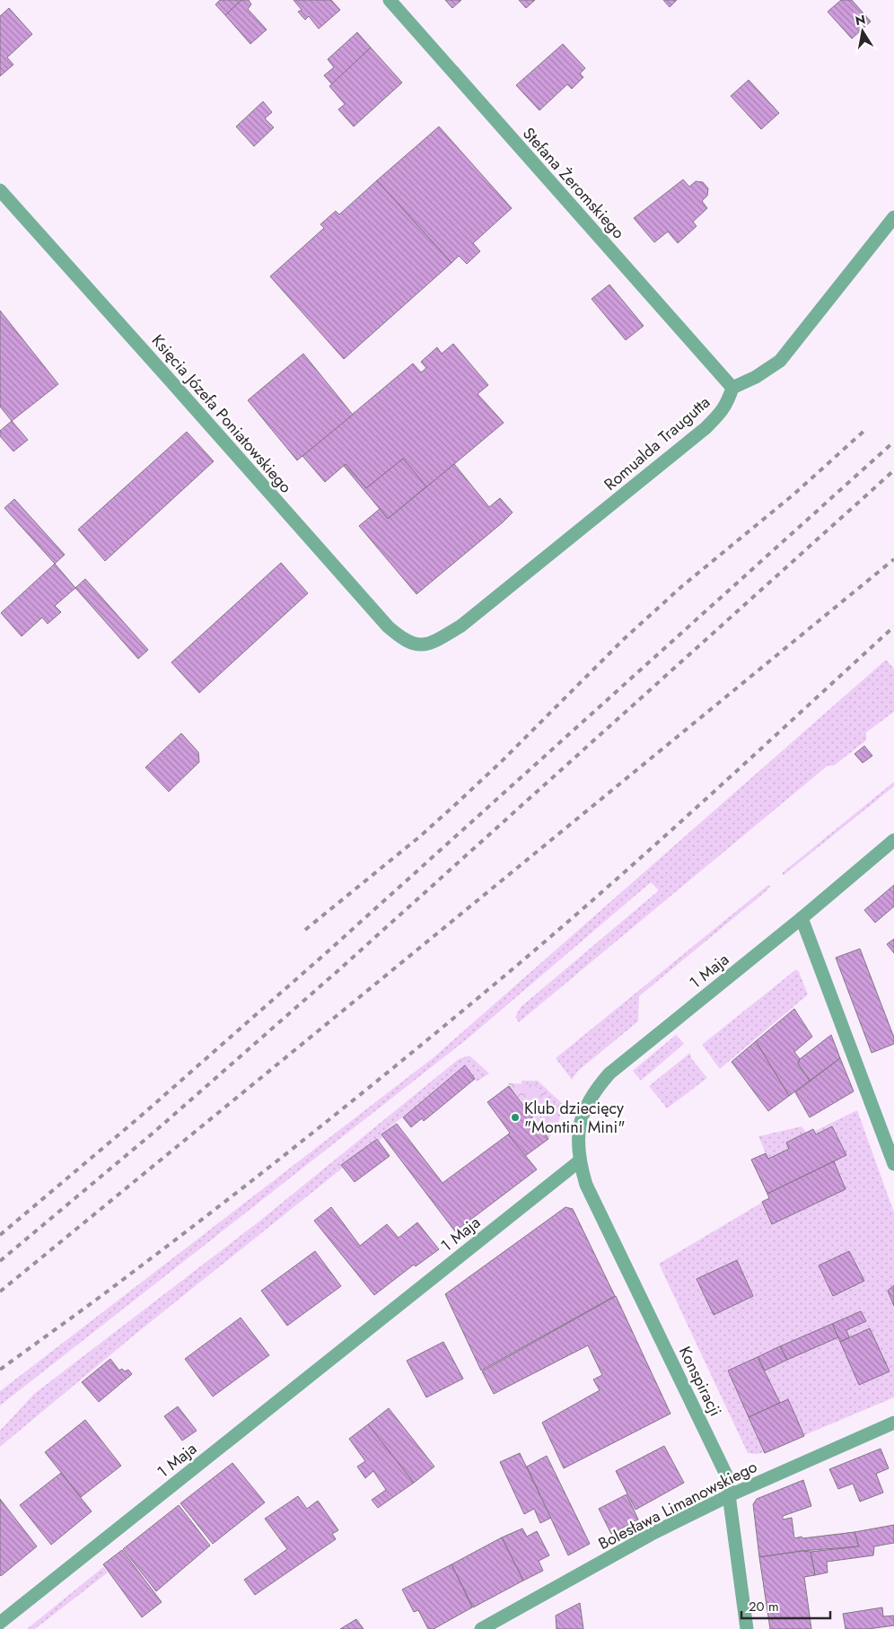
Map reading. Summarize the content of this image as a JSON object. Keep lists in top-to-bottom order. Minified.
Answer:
{"streets":{"street":["Stefana Żeromskiego","Księcia Józefa Poniatowskiego","Romualda Traugutta","1 Maja","Konspiracji","Bolesława Limanowskiego"]},"crossings":[["Stefana Żeromskiego","Romualda Traugutta"],["Księcia Józefa Poniatowskiego","Romualda Traugutta"],["1 Maja","Konspiracji"],["Konspiracji","Bolesława Limanowskiego"]],"places":["Klub dziecięcy \"Montini Mini\""],"scale_bar":"20 m","north":"top"}
